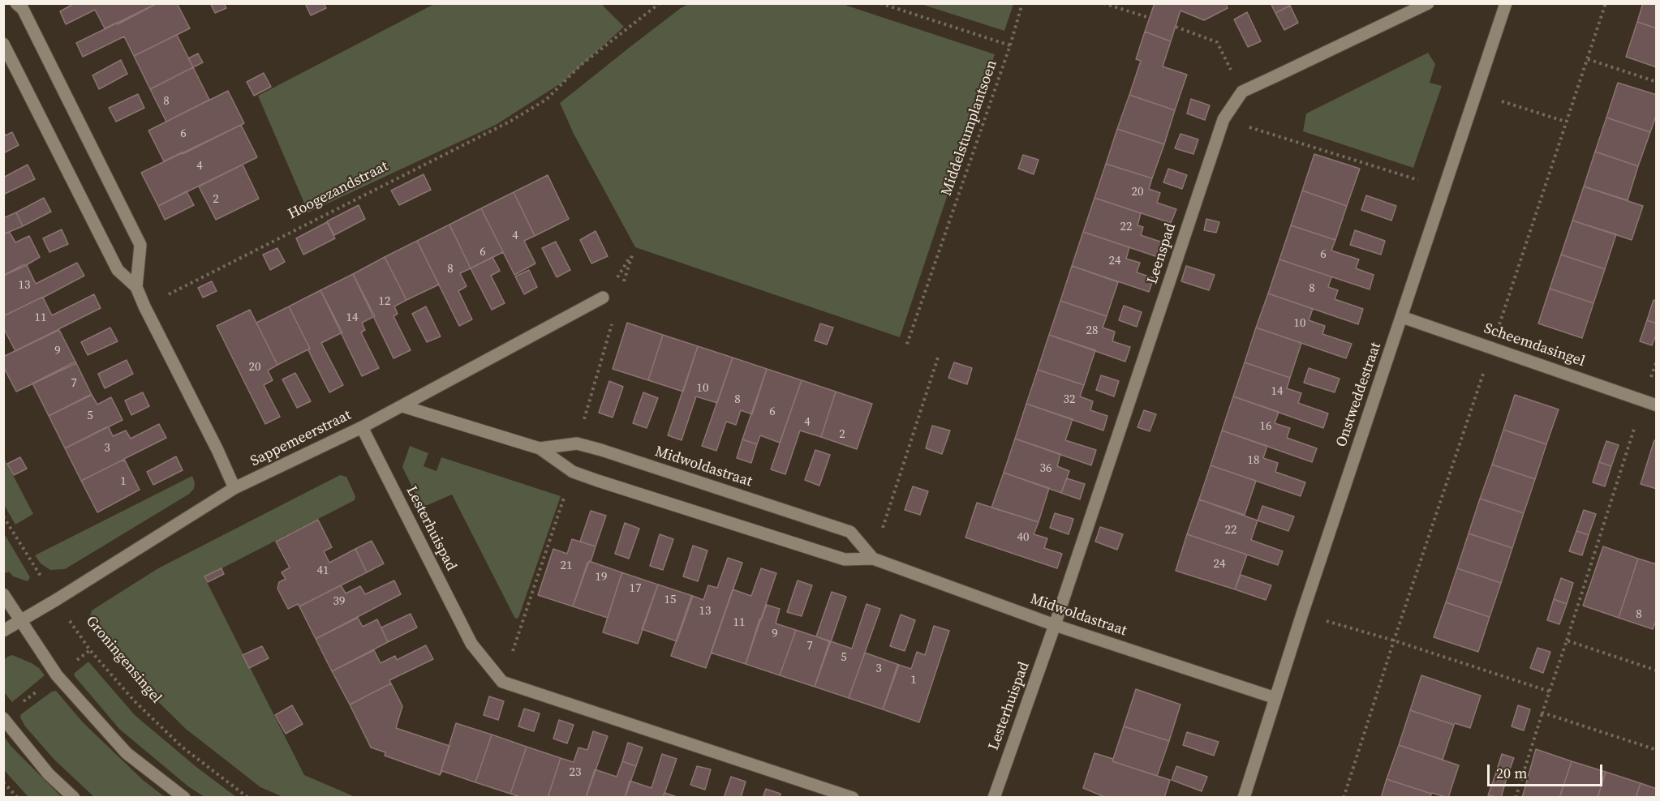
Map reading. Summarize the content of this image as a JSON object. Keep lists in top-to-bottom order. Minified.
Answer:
{"streets":{"street":["Leenspad","Scheemdasingel","Onstweddestraat","Sappemeerstraat","Midwoldastraat","Lesterhuispad"],"path":["Middelstumplantsoen","Hoogezandstraat","Groningensingel"]},"crossings":[["Leenspad","Midwoldastraat"],["Leenspad","Lesterhuispad"],["Scheemdasingel","Onstweddestraat"],["Onstweddestraat","Midwoldastraat"],["Sappemeerstraat","Midwoldastraat"],["Sappemeerstraat","Lesterhuispad"],["Sappemeerstraat","Groningensingel"],["Midwoldastraat","Lesterhuispad"]],"house_numbers":["8","6","4","20","2","22","4","6","6","24","8","13","8","12","11","14","10","28","9","20","7","10","14","8","32","6","5","4","16","2","3","18","36","1","22","40","24","21","41","19","17","15","39","13","8","11","9","7","5","3","1","23"],"scale_bar":"20 m"}
